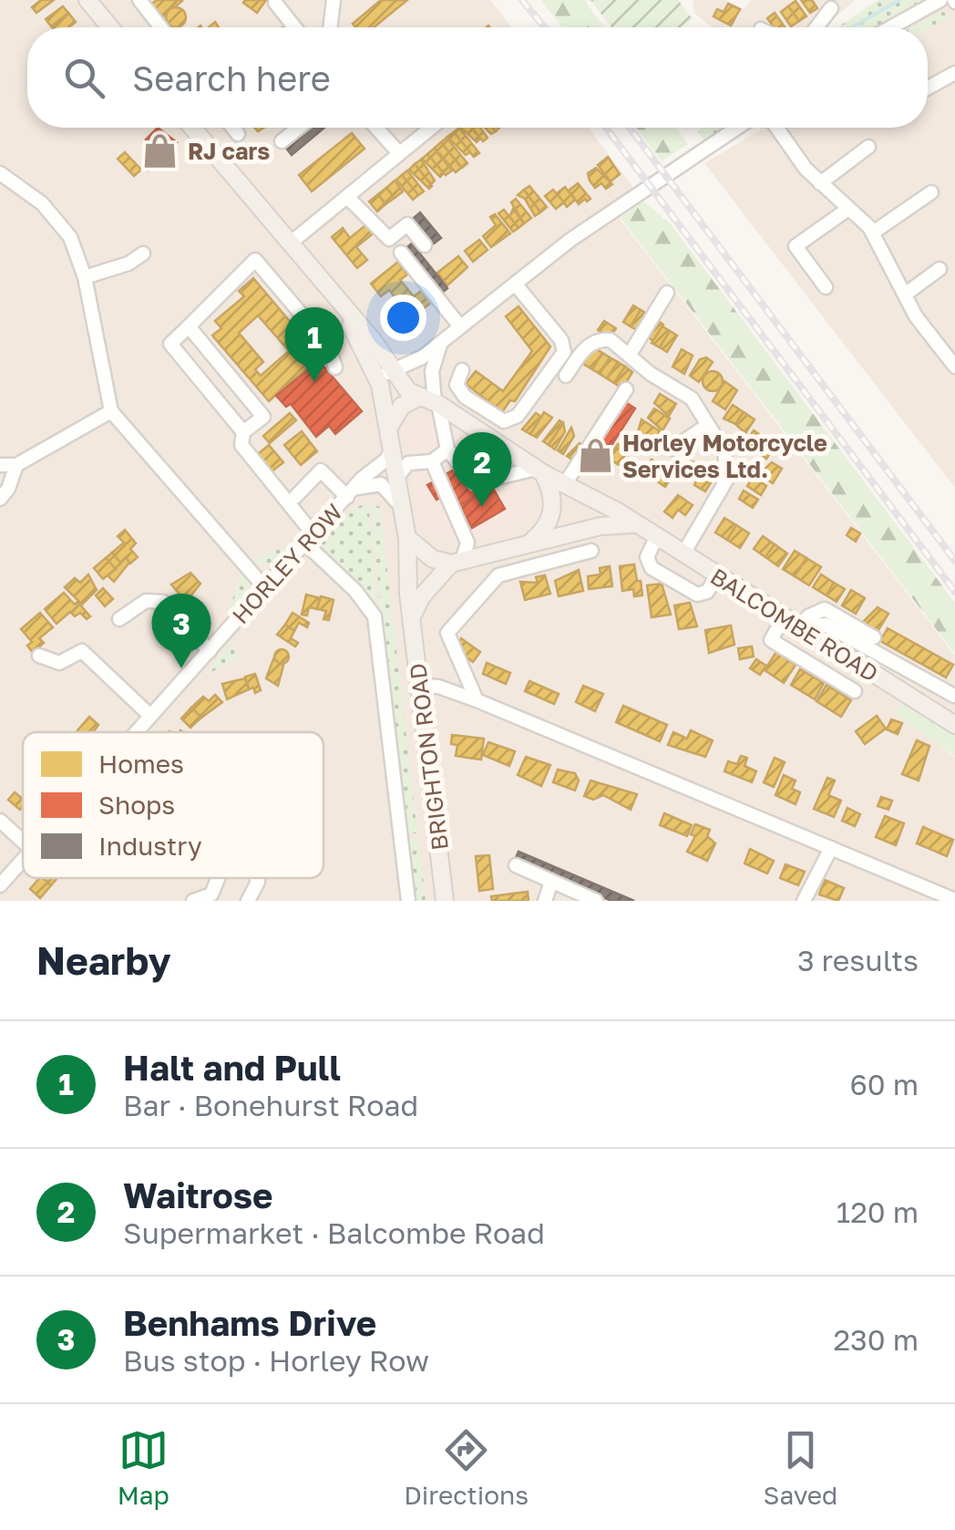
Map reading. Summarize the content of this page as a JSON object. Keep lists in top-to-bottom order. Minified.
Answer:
{"streets":{"main road":["BALCOMBE ROAD","BRIGHTON ROAD"],"street":["HORLEY ROW"]},"crossings":[["HORLEY ROW","BRIGHTON ROAD"],["BALCOMBE ROAD","BRIGHTON ROAD"]],"places":{"shop":["RJ cars","Horley Motorcycle Services Ltd."]},"legend":["Homes","Shops","Industry"],"page":{"search":"Search here","pins":["1","2","3"],"heading":["Nearby","3 results"],"list":[{"mark":"1","name":"Halt and Pull","note":"Bar · Bonehurst Road","value":"60 m"},{"mark":"2","name":"Waitrose","note":"Supermarket · Balcombe Road","value":"120 m"},{"mark":"3","name":"Benhams Drive","note":"Bus stop · Horley Row","value":"230 m"}],"nav":["Map","Directions","Saved"]}}
